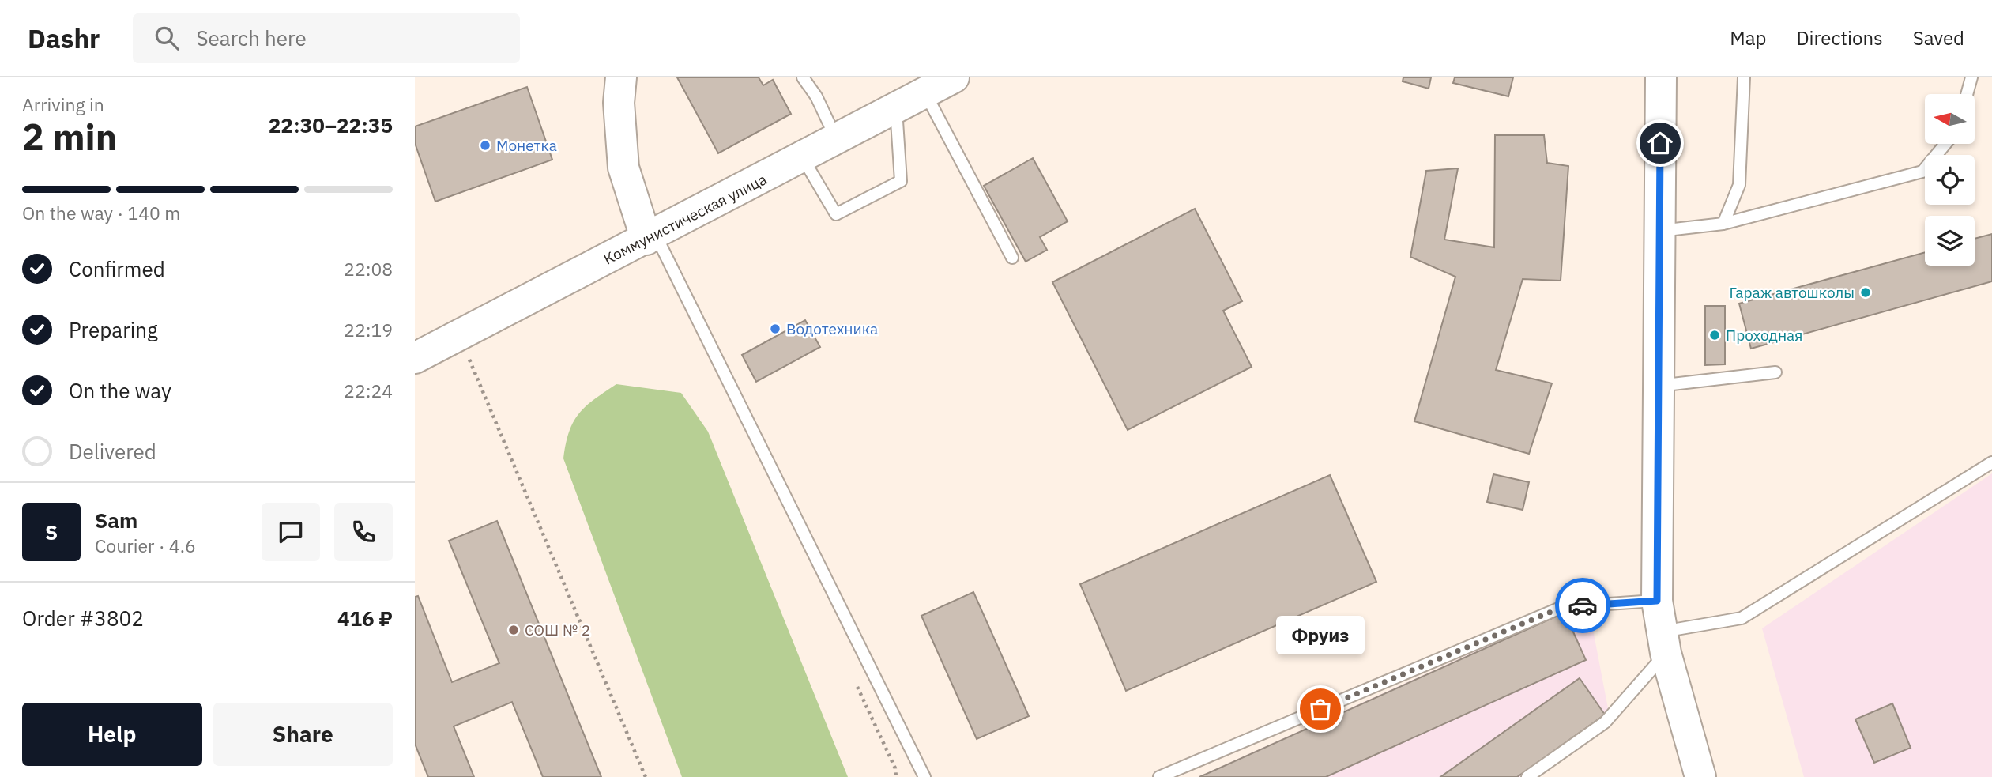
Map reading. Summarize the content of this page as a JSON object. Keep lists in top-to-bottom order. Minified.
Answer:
{"streets":{"main road":["Коммунистическая улица"]},"places":["Монетка","Гараж автошколы","Водотехника","Проходная","СОШ № 2","Фруиз"],"north":"left","page":{"header":"Dashr","search":"Search here","nav":["Map","Directions","Saved"],"heading":["2 min","Arriving in","22:30–22:35"],"panel":["Sam","Courier · 4.6","Order #3802","416 ₽"],"bar":"On the way · 140 m","list":[["Confirmed","22:08"],["Preparing","22:19"],["On the way","22:24"],"Delivered"],"round":"S","bubble":"Фруиз","buttons":["Help","Share"]}}
